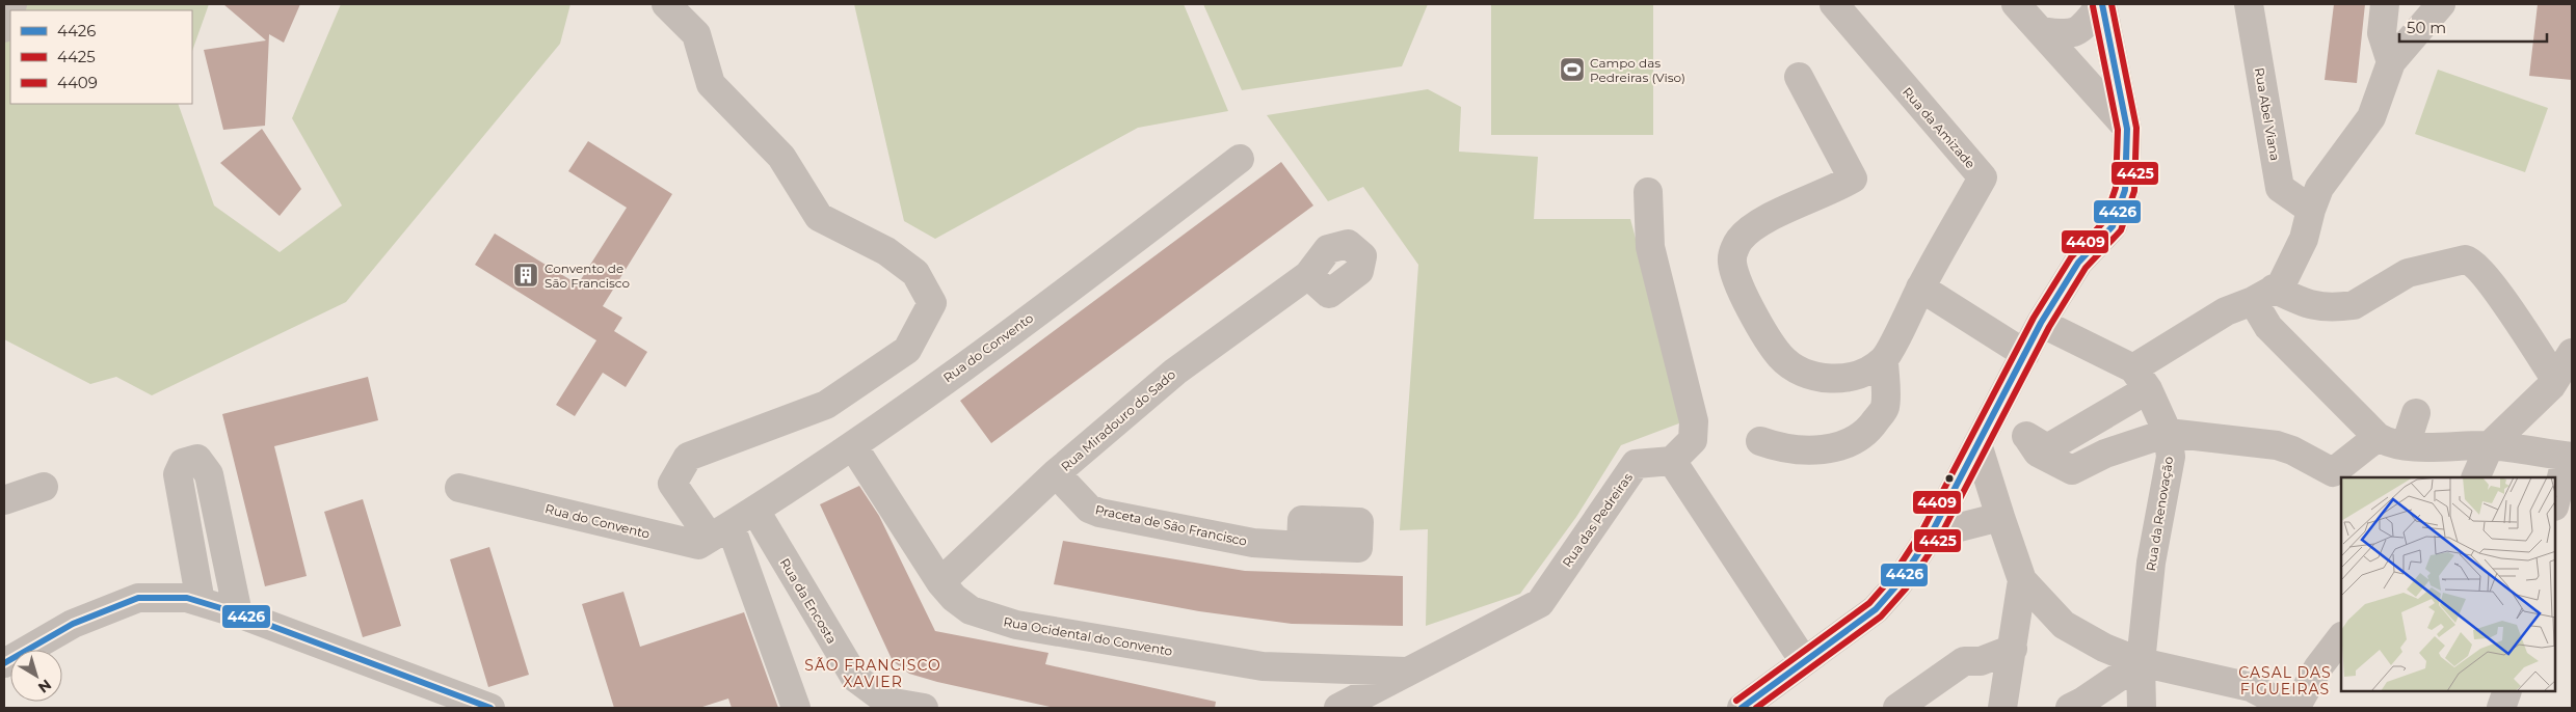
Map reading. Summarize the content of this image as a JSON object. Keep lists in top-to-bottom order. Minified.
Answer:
{"streets":{"street":["Rua Abel Viana","Rua da Amizade","Rua do Convento","Rua Miradouro do Sado","Rua da Renovação","Rua das Pedreiras","Praceta de São Francisco","Rua da Encosta","Rua Ocidental do Convento"]},"crossings":[["Rua do Convento","Rua da Encosta"],["Rua do Convento","Rua Ocidental do Convento"],["Rua Miradouro do Sado","Praceta de São Francisco"],["Rua Miradouro do Sado","Rua Ocidental do Convento"],["Rua das Pedreiras","Rua Ocidental do Convento"]],"districts":["SÃO FRANCISCO XAVIER","CASAL DAS FIGUEIRAS"],"places":{"sports":["Campo das Pedreiras (Viso)"],"building":["Convento de São Francisco"]},"lines":["transit line 4426","transit line 4425","transit line 4409"],"legend":["4426","4425","4409"],"scale_bar":"50 m","north":"bottom right"}
